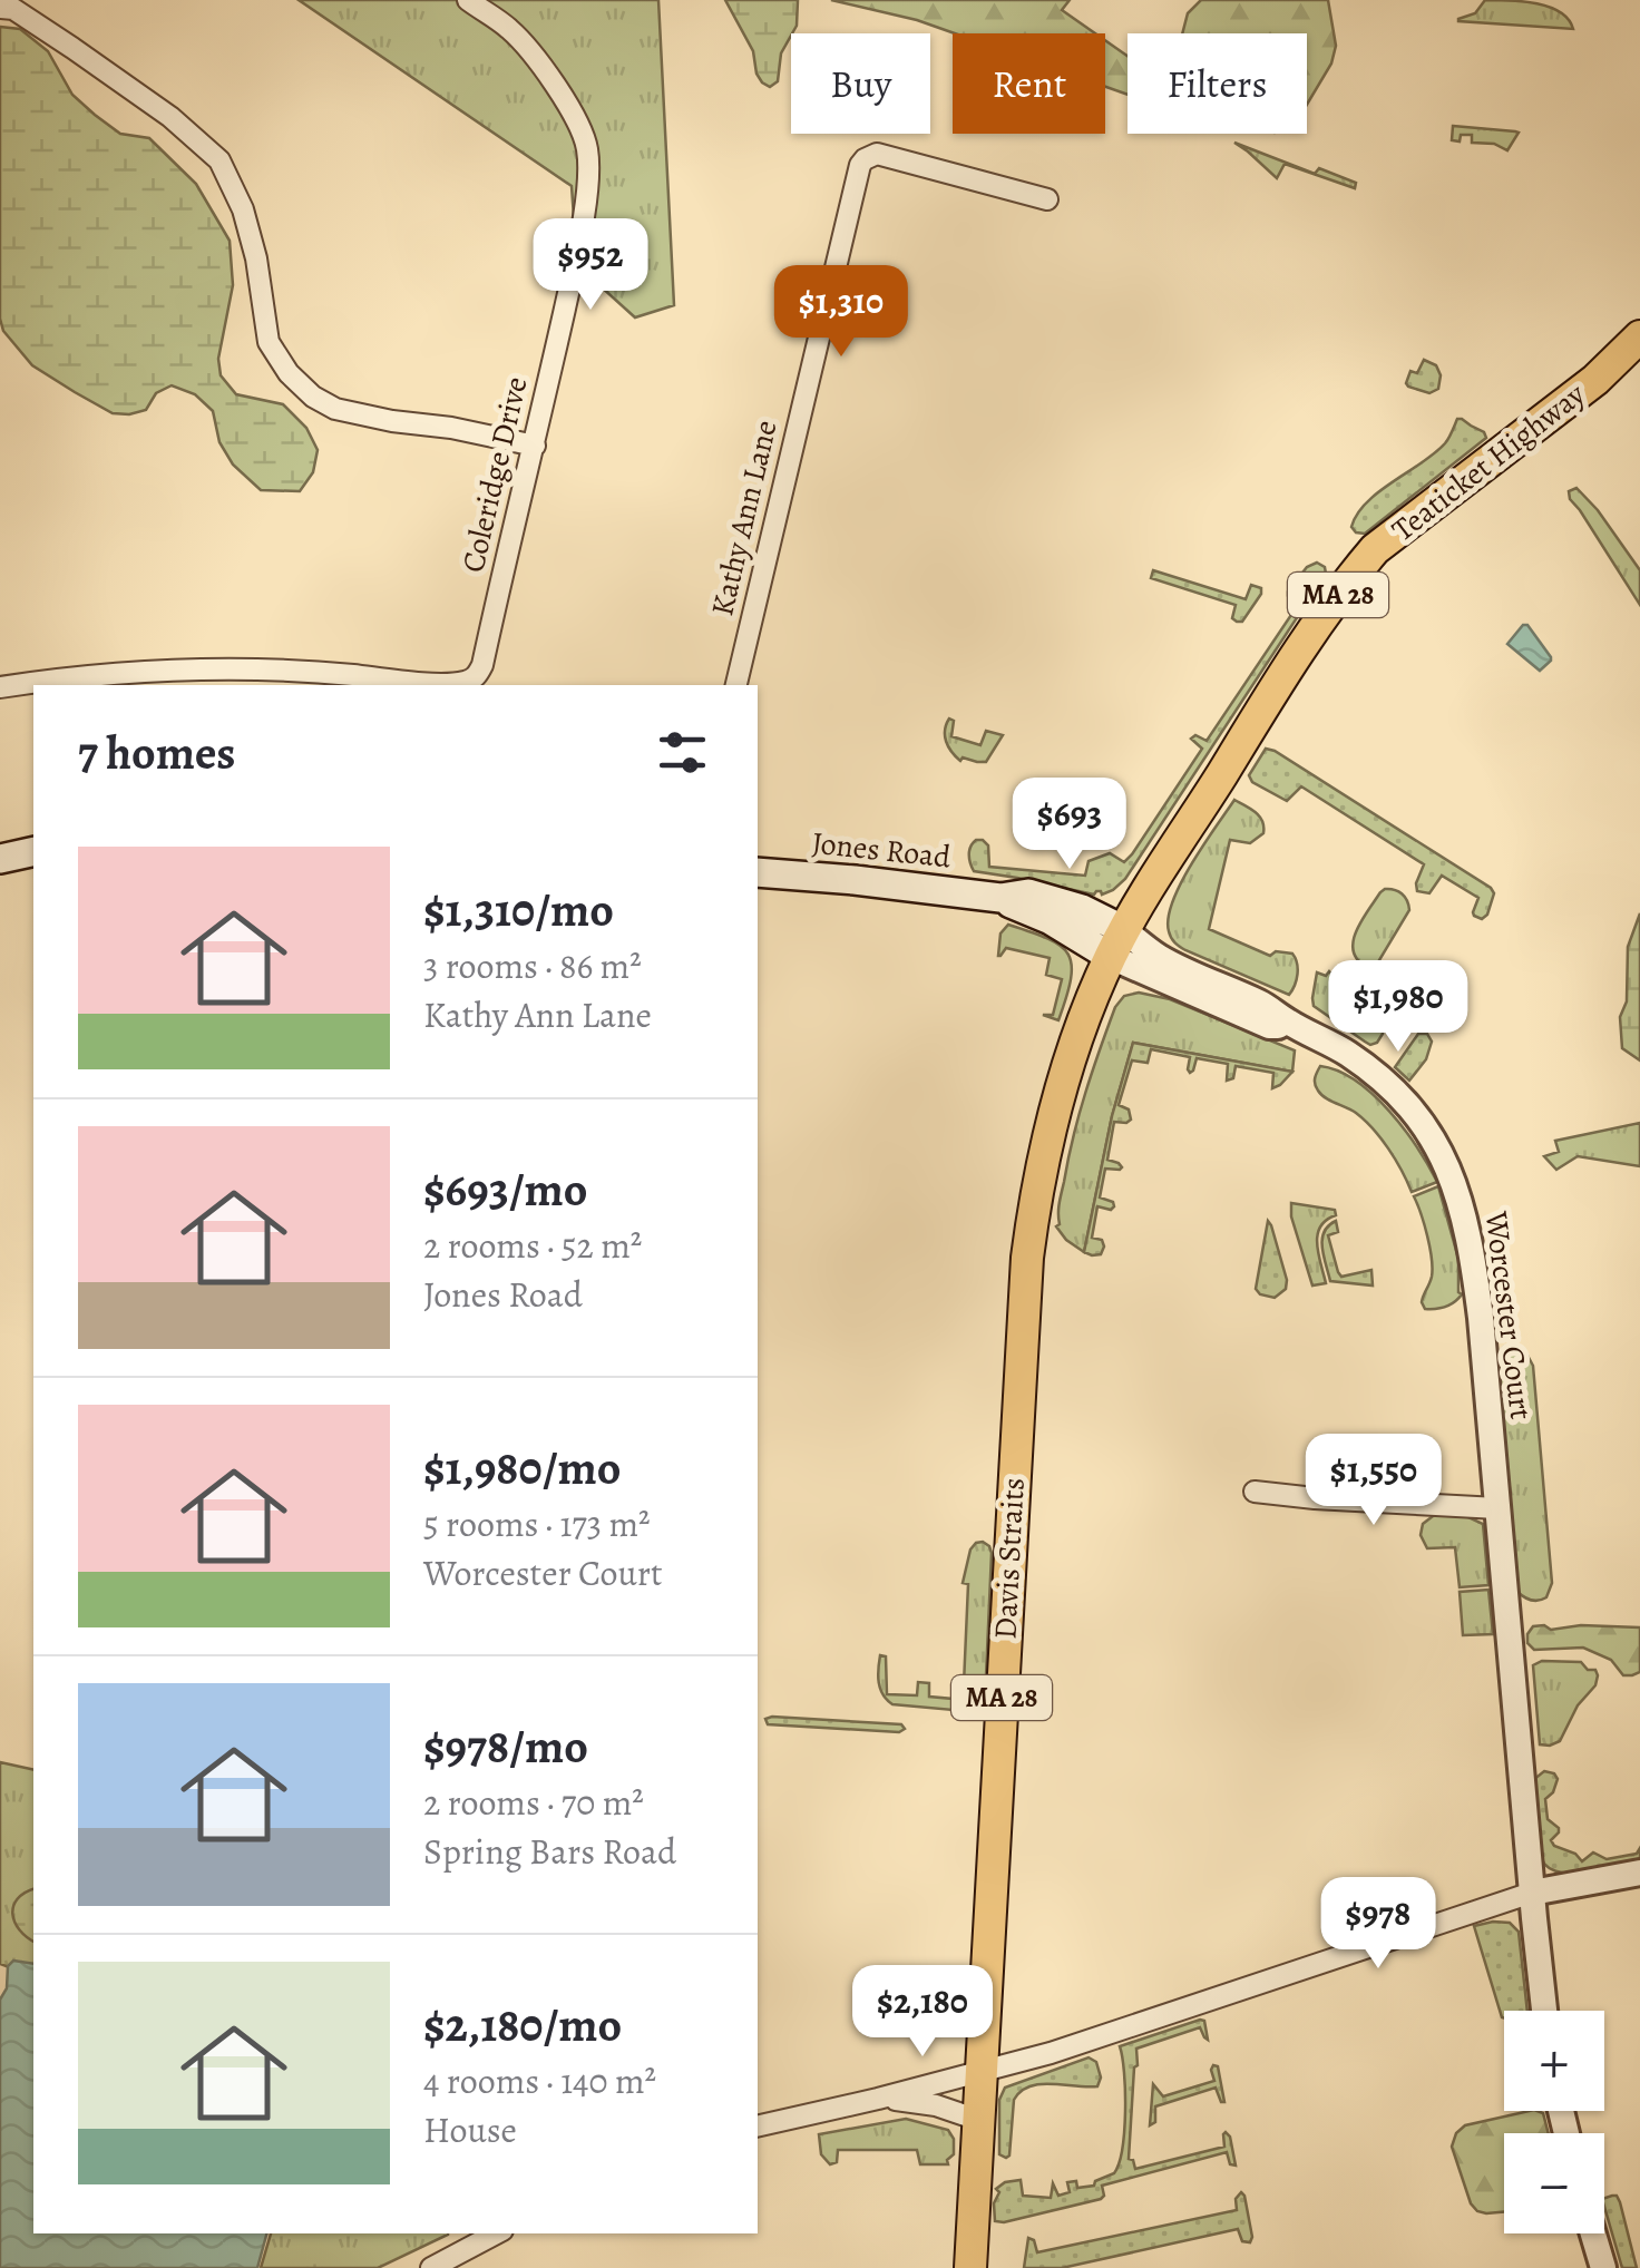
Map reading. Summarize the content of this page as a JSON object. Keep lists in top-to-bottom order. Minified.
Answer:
{"streets":{"main road":["Teaticket Highway","MA 28","Jones Road","Davis Straits"],"street":["Coleridge Drive","Kathy Ann Lane","Worcester Court"]},"crossings":[["Teaticket Highway","Jones Road"],["Teaticket Highway","Worcester Court"],["Teaticket Highway","Davis Straits"],["Jones Road","Worcester Court"],["Jones Road","Davis Straits"],["Worcester Court","Davis Straits"]],"page":{"chip":["Buy","Rent","Filters"],"price":["$952","$1,310","$693","$1,980","$1,550","$978","$2,180"],"heading":"7 homes","list":[{"name":"$1,310/mo","note":"3 rooms · 86 m² · Kathy Ann Lane"},{"name":"$693/mo","note":"2 rooms · 52 m² · Jones Road"},{"name":"$1,980/mo","note":"5 rooms · 173 m² · Worcester Court"},{"name":"$978/mo","note":"2 rooms · 70 m² · Spring Bars Road"},{"name":"$2,180/mo","note":"4 rooms · 140 m² · House"}],"map_buttons":["+","−"]}}
